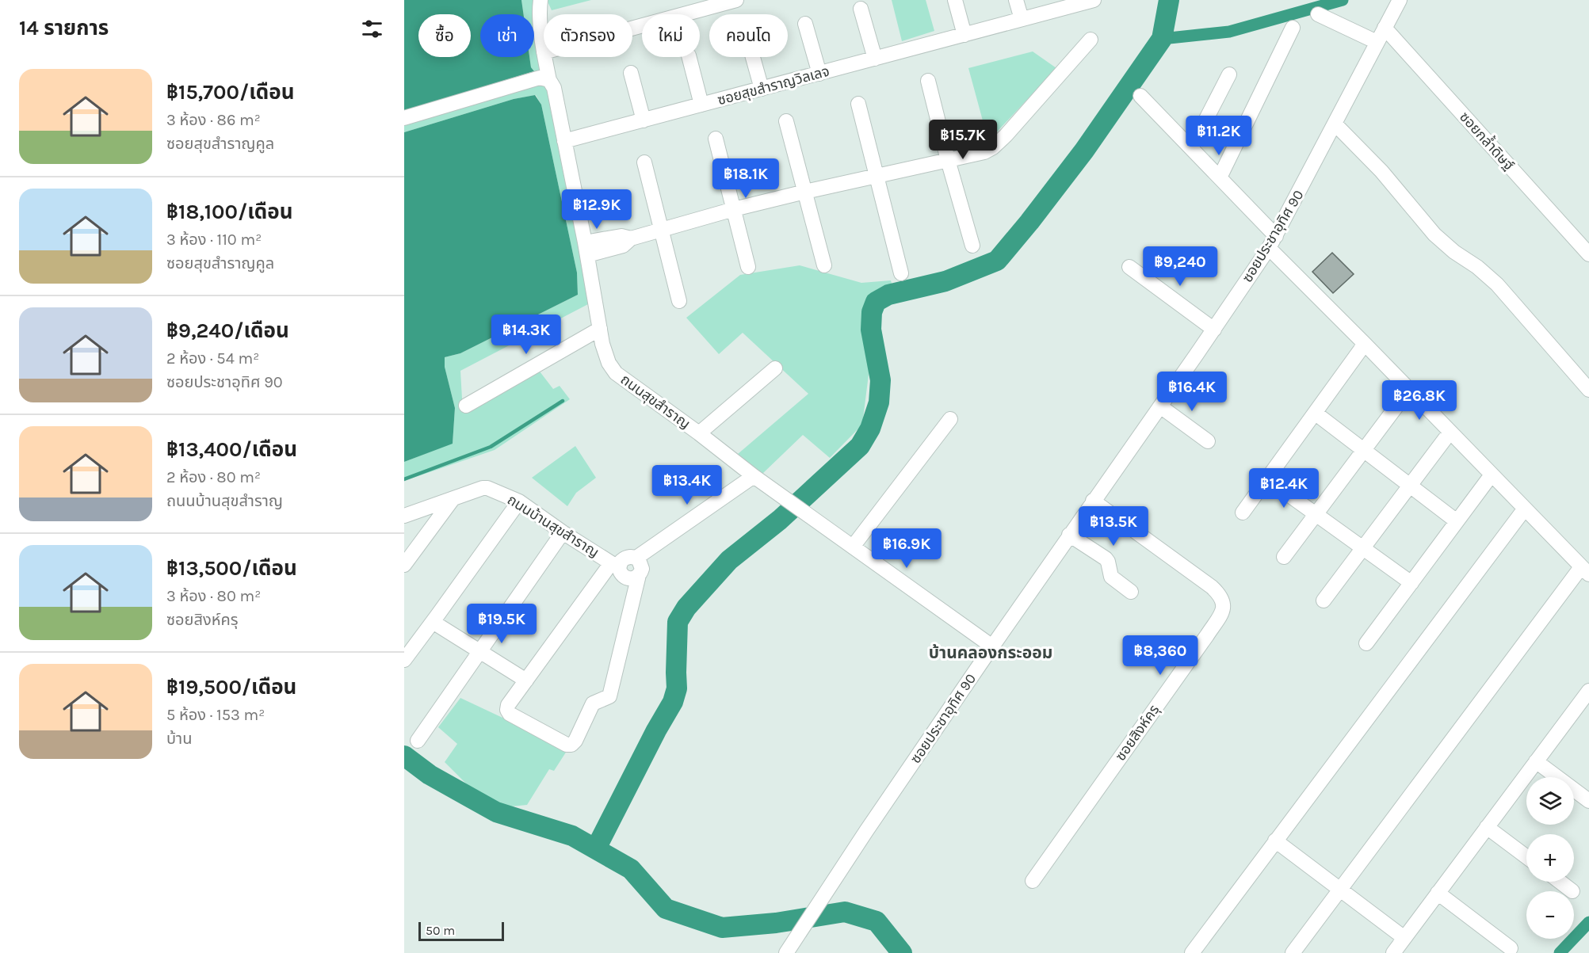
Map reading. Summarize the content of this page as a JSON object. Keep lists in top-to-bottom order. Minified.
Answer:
{"streets":{"street":["ซอยสุขสำราญวิลเลจ","ซอยกล้ำดิษฐ์","ซอยประชาอุทิศ 90","ถนนสุขสำราญ","ถนนบ้านสุขสำราญ","ซอยสิงห์ครุ"]},"crossings":[["ซอยสุขสำราญวิลเลจ","ถนนสุขสำราญ"],["ซอยกล้ำดิษฐ์","ซอยประชาอุทิศ 90"],["ซอยประชาอุทิศ 90","ถนนสุขสำราญ"],["ซอยประชาอุทิศ 90","ซอยสิงห์ครุ"]],"districts":["บ้านคลองกระออม"],"scale_bar":"50 m","page":{"heading":"14 รายการ","chip":["ซื้อ","เช่า","ตัวกรอง","ใหม่","คอนโด"],"list":[{"name":"฿15,700/เดือน","note":"3 ห้อง · 86 m² · ซอยสุขสำราญคูล"},{"name":"฿18,100/เดือน","note":"3 ห้อง · 110 m² · ซอยสุขสำราญคูล"},{"name":"฿9,240/เดือน","note":"2 ห้อง · 54 m² · ซอยประชาอุทิศ 90"},{"name":"฿13,400/เดือน","note":"2 ห้อง · 80 m² · ถนนบ้านสุขสำราญ"},{"name":"฿13,500/เดือน","note":"3 ห้อง · 80 m² · ซอยสิงห์ครุ"},{"name":"฿19,500/เดือน","note":"5 ห้อง · 153 m² · บ้าน"}],"price":["฿11.2K","฿15.7K","฿18.1K","฿12.9K","฿9,240","฿14.3K","฿16.4K","฿26.8K","฿13.4K","฿12.4K","฿13.5K","฿16.9K","฿19.5K","฿8,360"],"map_buttons":["+","−"],"scale":"50 m"}}
